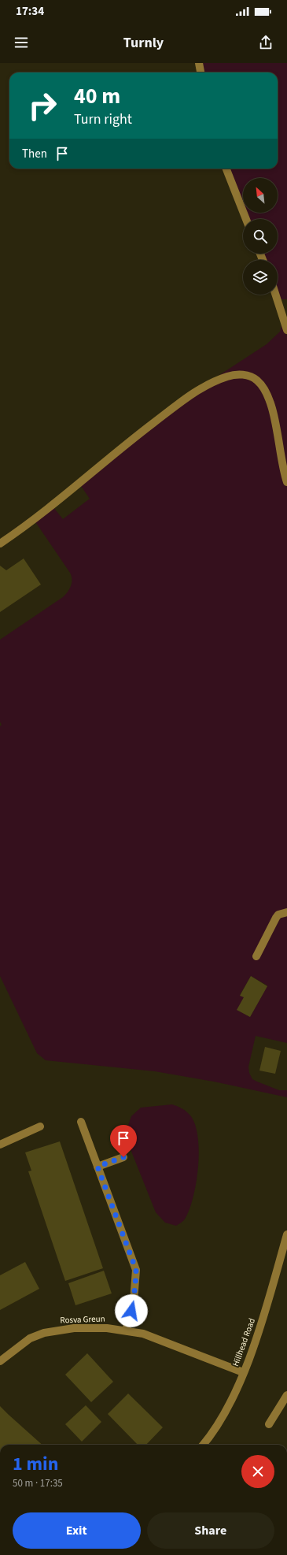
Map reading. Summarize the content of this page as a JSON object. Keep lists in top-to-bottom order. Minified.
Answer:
{"streets":{"street":["Rosva Greun","Hillhead Road"]},"crossings":[["Rosva Greun","Hillhead Road"]],"north":"top left","page":{"status":"17:34","header":"Turnly","turn":["40 m","Turn right"],"then":"Then","heading":["1 min","50 m · 17:35"],"buttons":["Exit","Share"]}}
